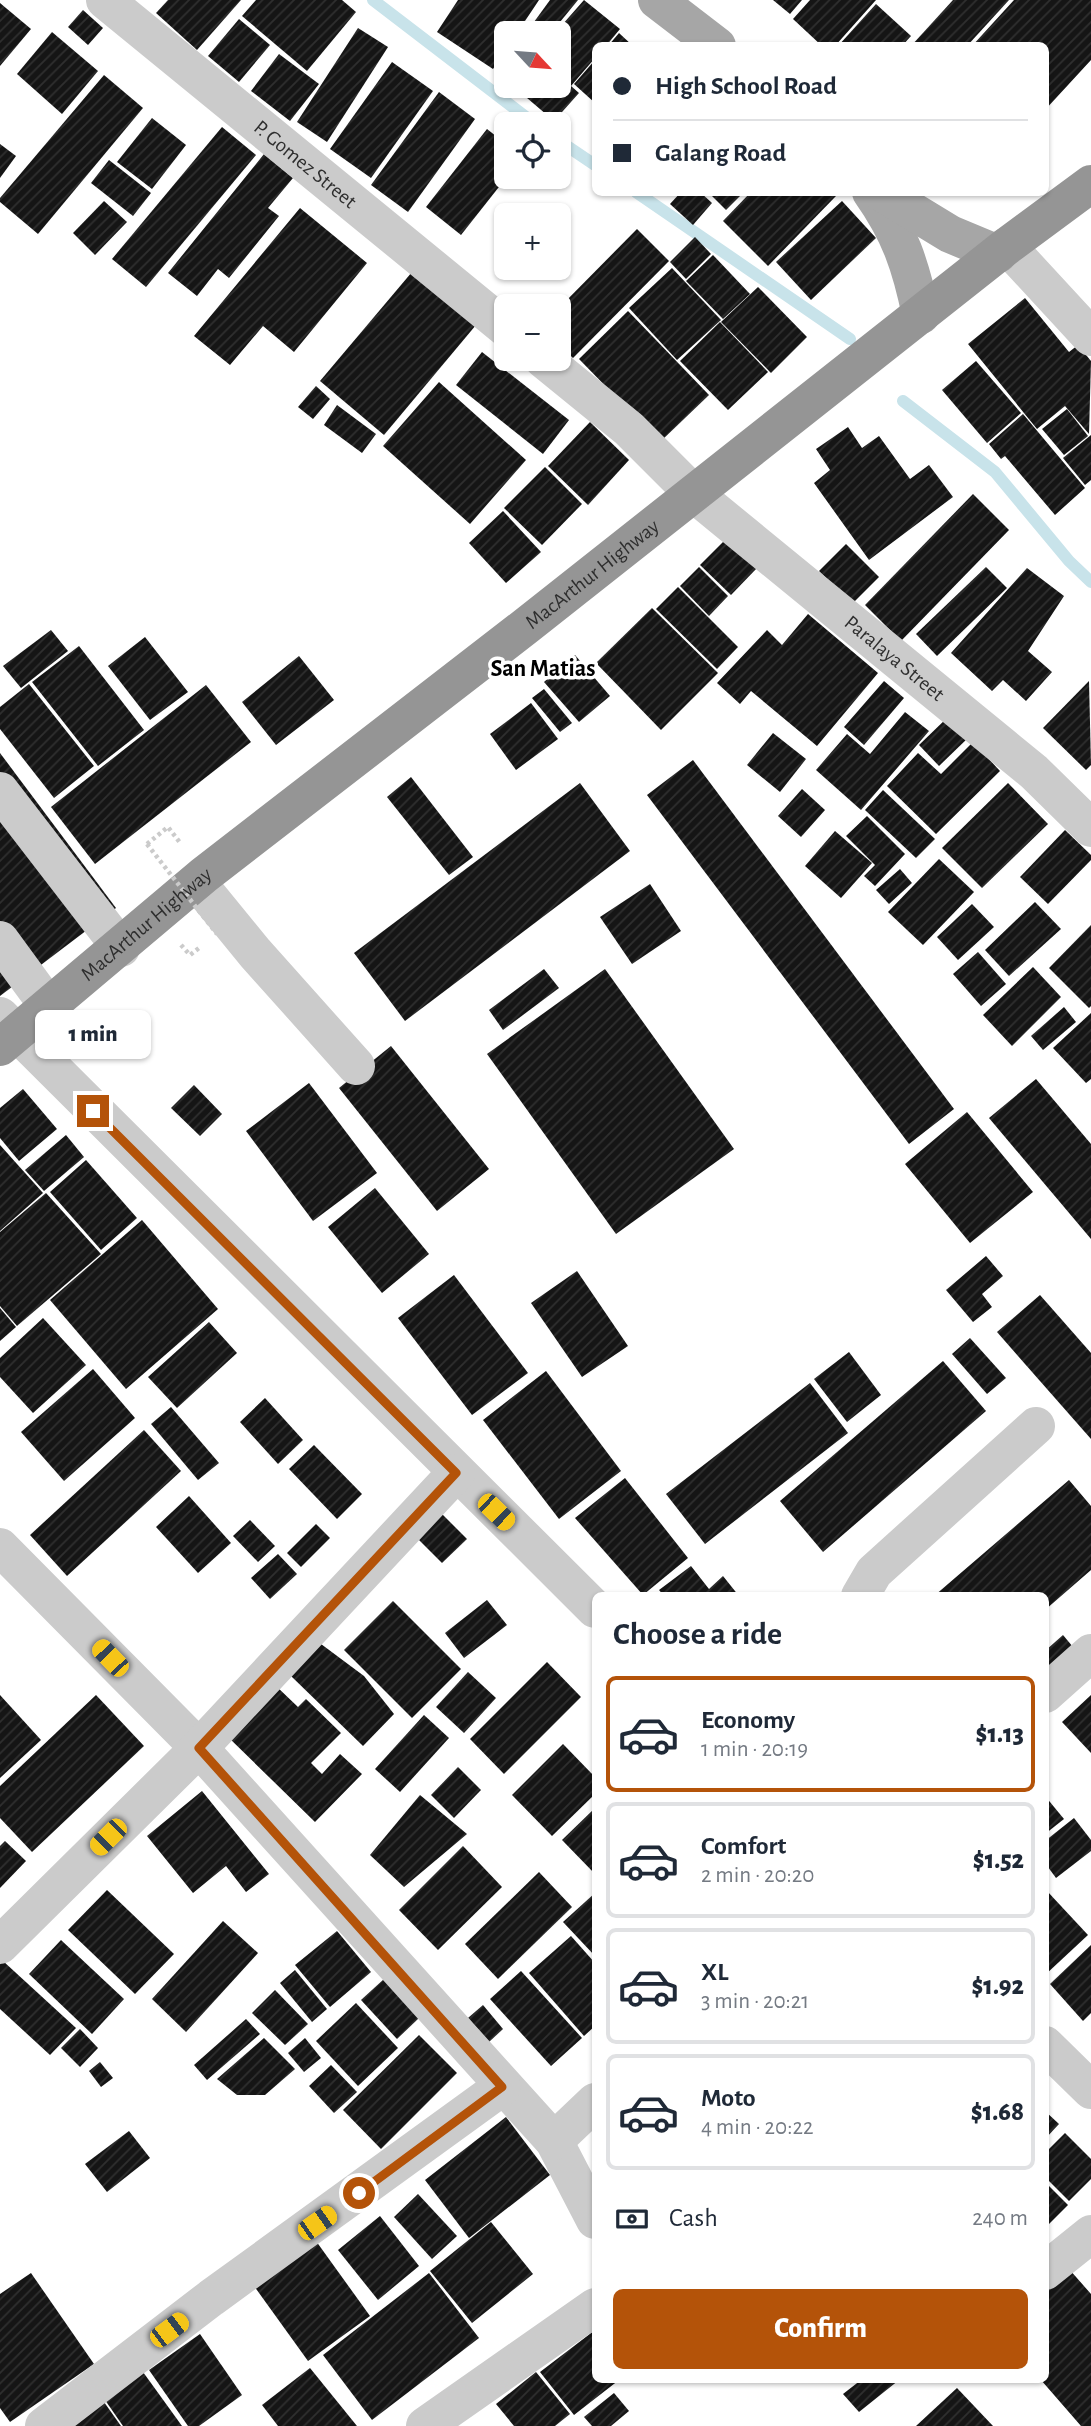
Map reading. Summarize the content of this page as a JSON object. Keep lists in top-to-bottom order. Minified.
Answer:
{"streets":{"highway":["MacArthur Highway"],"street":["P. Gomez Street","Paralaya Street"]},"crossings":[["MacArthur Highway","Paralaya Street"]],"districts":["San Matias"],"north":"bottom right","page":{"map_buttons":["+","−"],"banner":["High School Road","Galang Road"],"bubble":"1 min","heading":"Choose a ride","list":[{"name":"Economy","note":"1 min · 20:19","value":"$1.13"},{"name":"Comfort","note":"2 min · 20:20","value":"$1.52"},{"name":"XL","note":"3 min · 20:21","value":"$1.92"},{"name":"Moto","note":"4 min · 20:22","value":"$1.68"}],"pay":["Cash","240 m"],"buttons":"Confirm"}}
